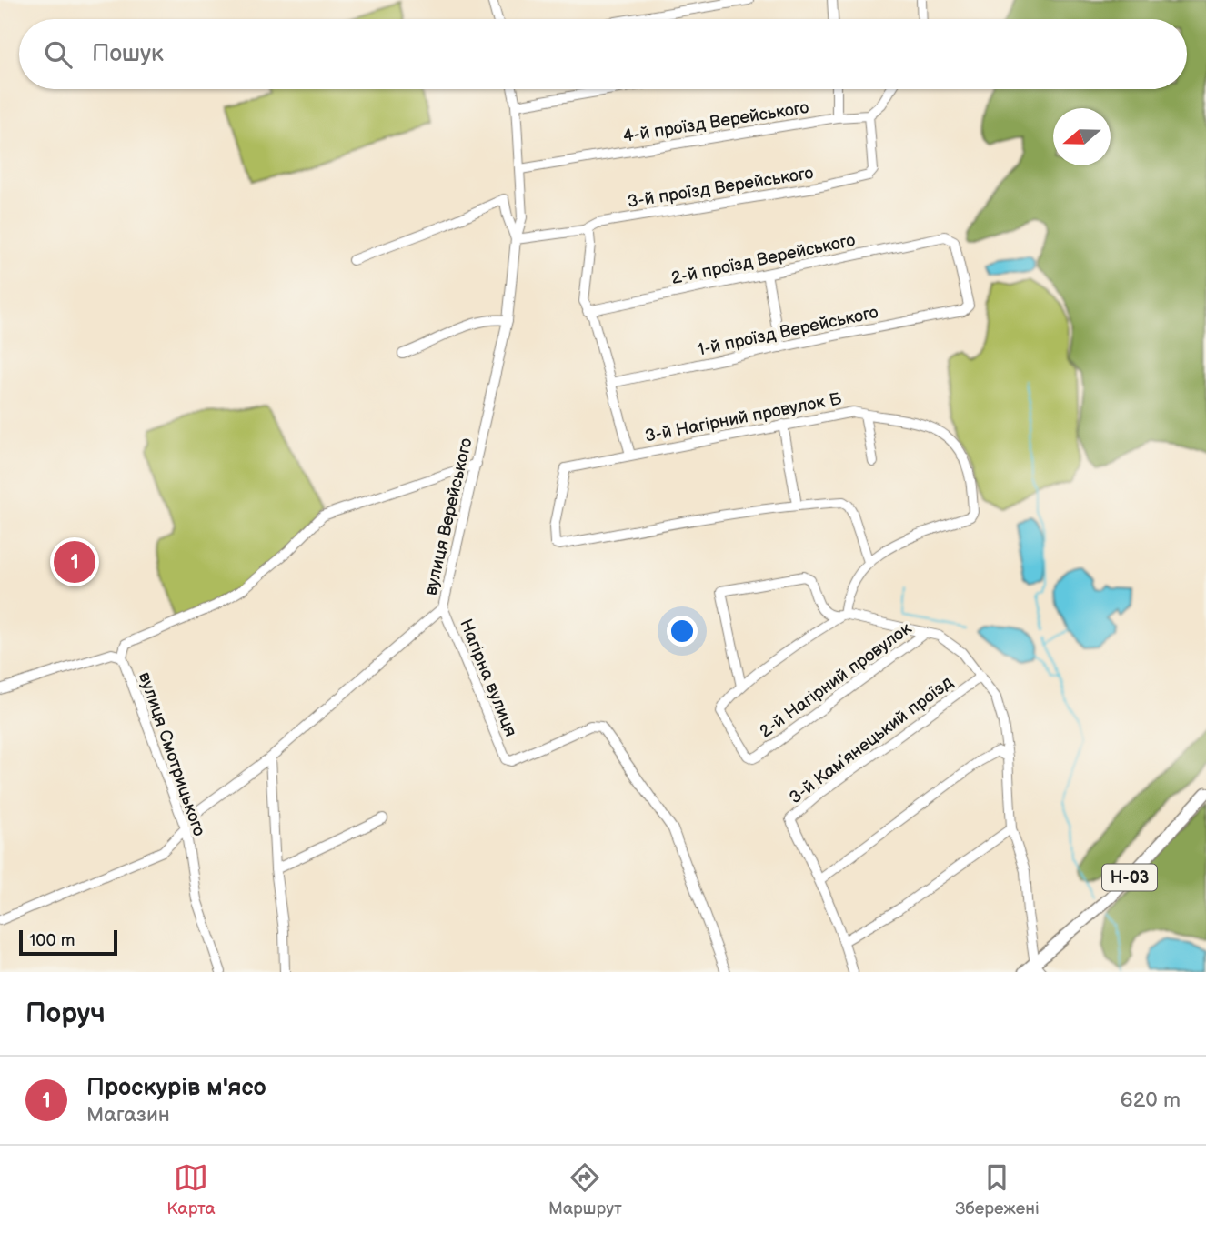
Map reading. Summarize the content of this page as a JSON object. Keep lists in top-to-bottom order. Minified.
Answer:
{"streets":{"main road":["Н-03"],"street":["4-й проїзд Верейського","3-й проїзд Верейського","2-й проїзд Верейського","1-й проїзд Верейського","3-й Нагірний провулок Б","вулиця Верейського","Нагірна вулиця","2-й Нагірний провулок","3-й Камʼянецький проїзд","вулиця Смотрицького"]},"crossings":[["4-й проїзд Верейського","3-й проїзд Верейського"],["4-й проїзд Верейського","вулиця Верейського"],["3-й проїзд Верейського","вулиця Верейського"],["2-й проїзд Верейського","1-й проїзд Верейського"],["вулиця Верейського","Нагірна вулиця"],["вулиця Верейського","вулиця Смотрицького"]],"scale_bar":"100 m","north":"left","page":{"search":"Пошук","pins":"1","scale":"100 m","heading":"Поруч","list":[{"mark":"1","name":"Проскурів м'ясо","note":"Магазин","value":"620 m"}],"nav":["Карта","Маршрут","Збережені"]}}
